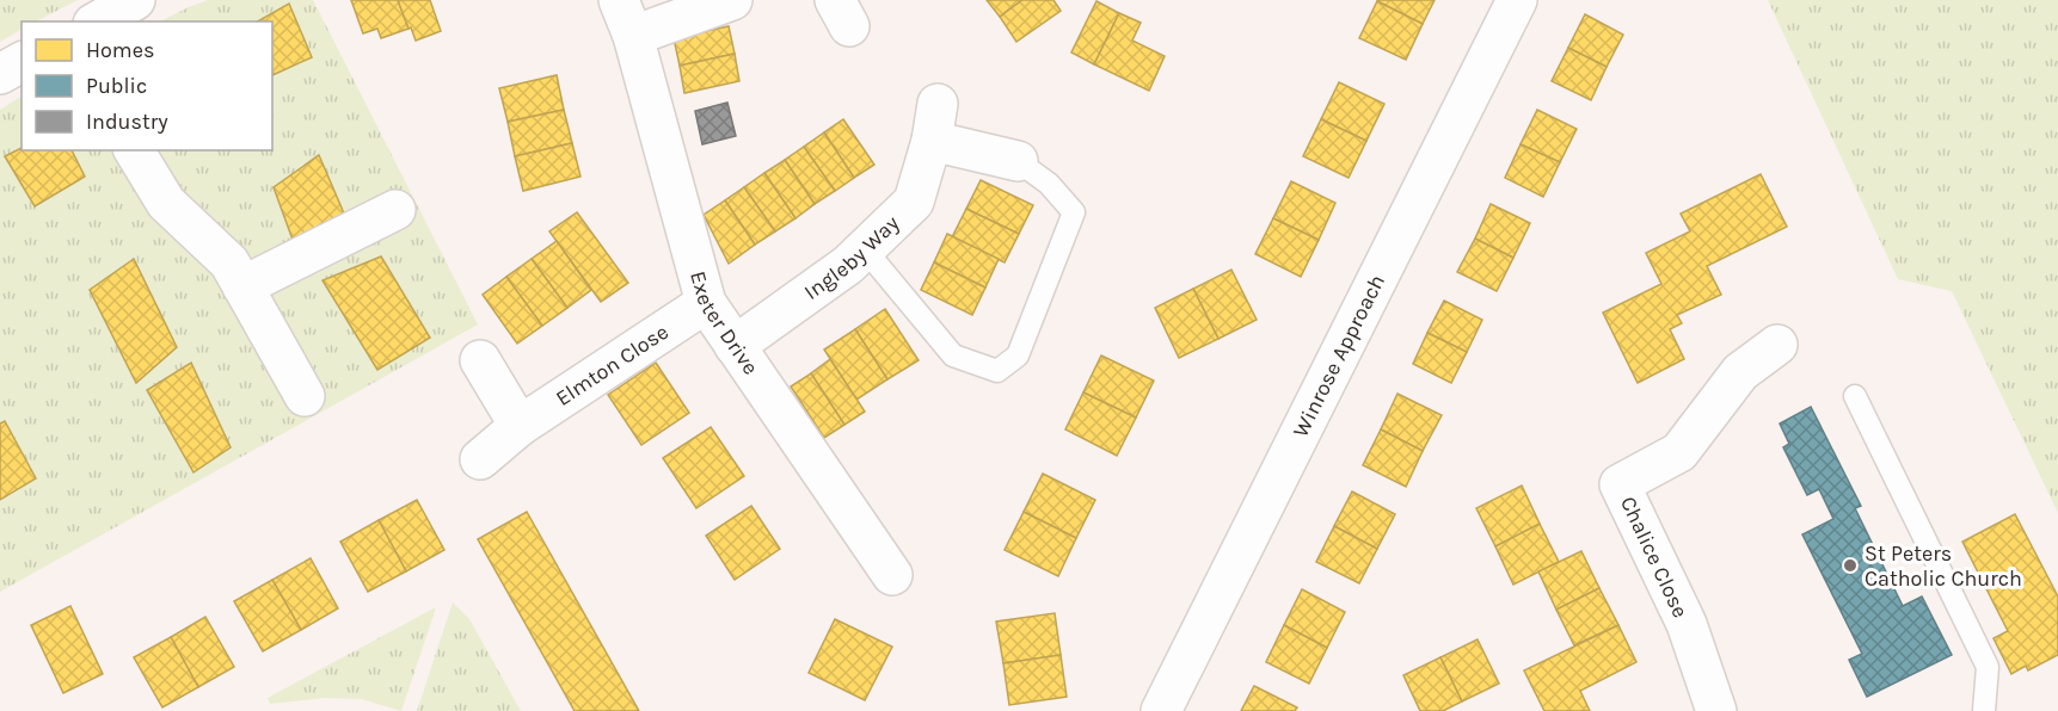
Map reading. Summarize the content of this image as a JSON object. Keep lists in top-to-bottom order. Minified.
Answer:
{"streets":{"street":["Ingleby Way","Exeter Drive","Winrose Approach","Elmton Close","Chalice Close"]},"crossings":[["Ingleby Way","Exeter Drive"],["Exeter Drive","Elmton Close"]],"places":["St Peters Catholic Church"],"legend":["Homes","Public","Industry"]}
